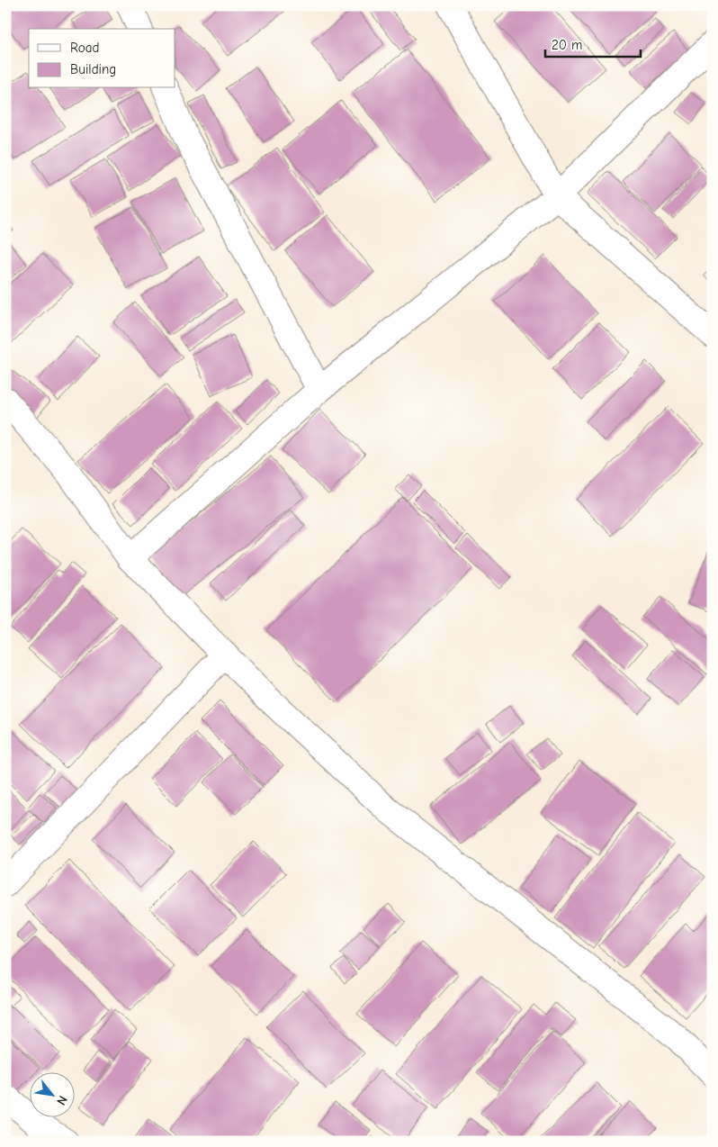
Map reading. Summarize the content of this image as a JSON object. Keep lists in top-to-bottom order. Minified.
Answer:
{"legend":["Road","Building"],"scale_bar":"20 m","north":"bottom right"}
